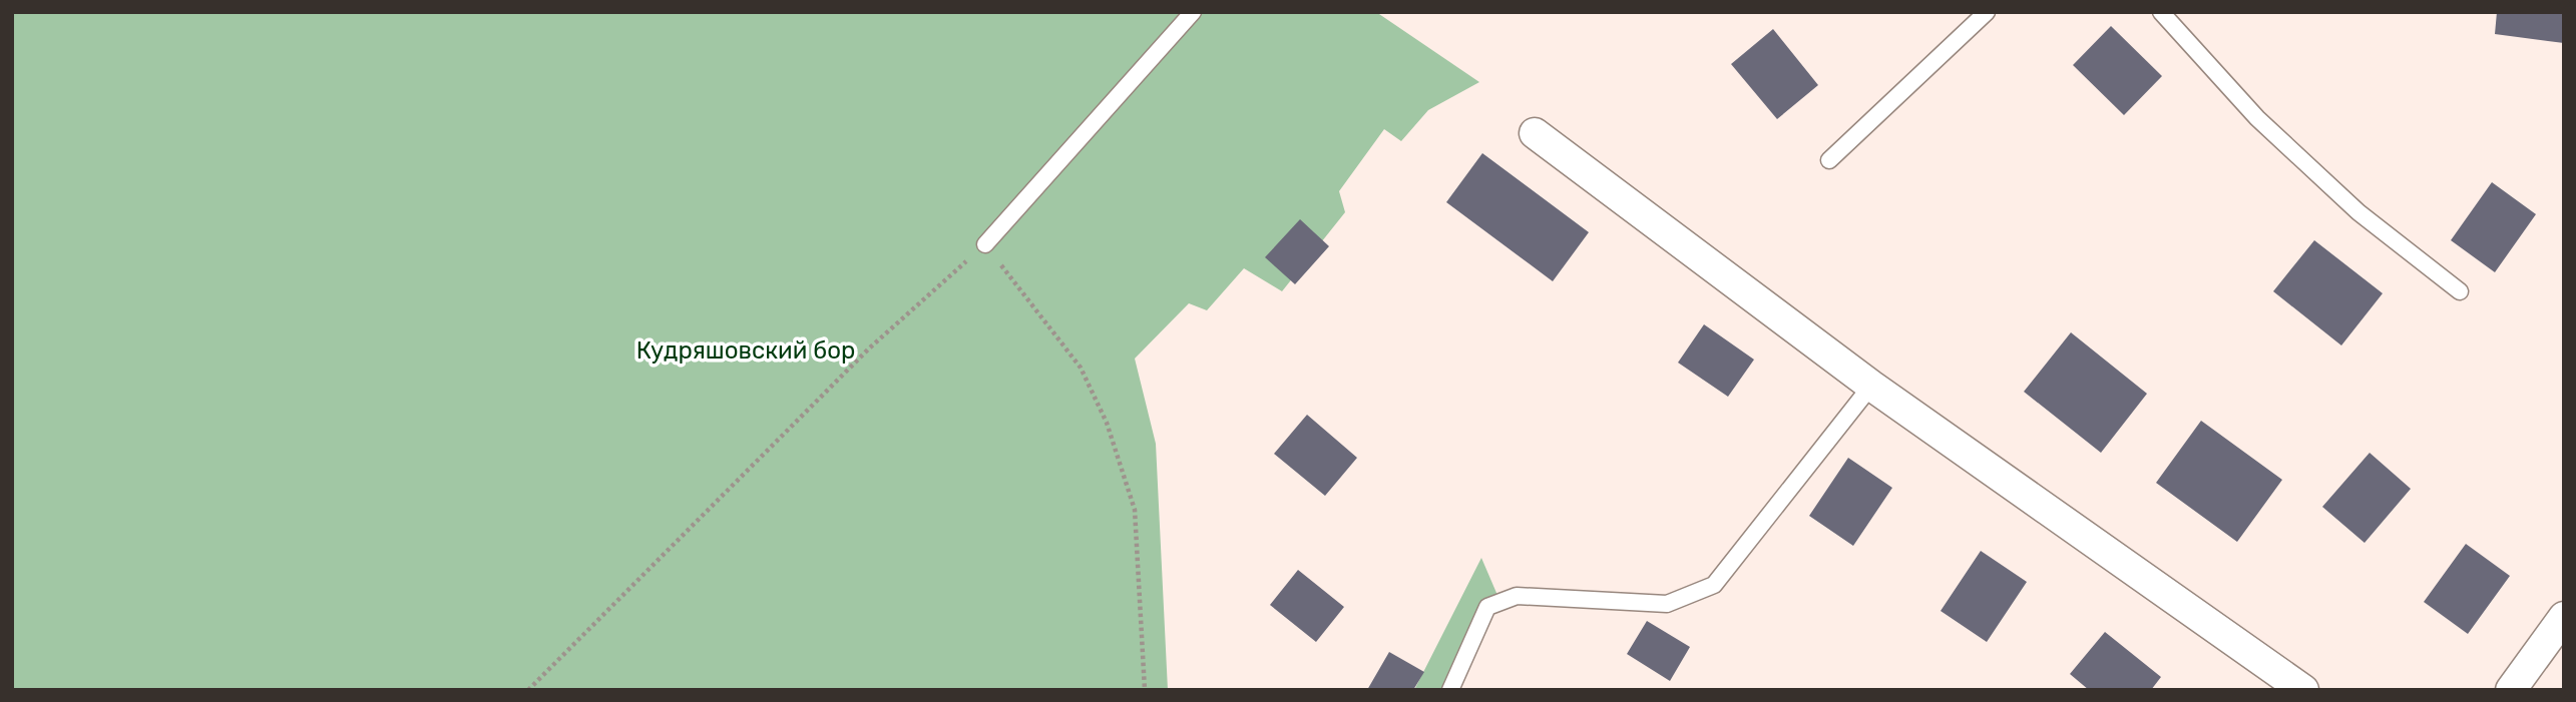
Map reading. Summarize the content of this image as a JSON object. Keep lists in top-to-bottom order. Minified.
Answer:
{"parks":["Кудряшовский бор"]}
